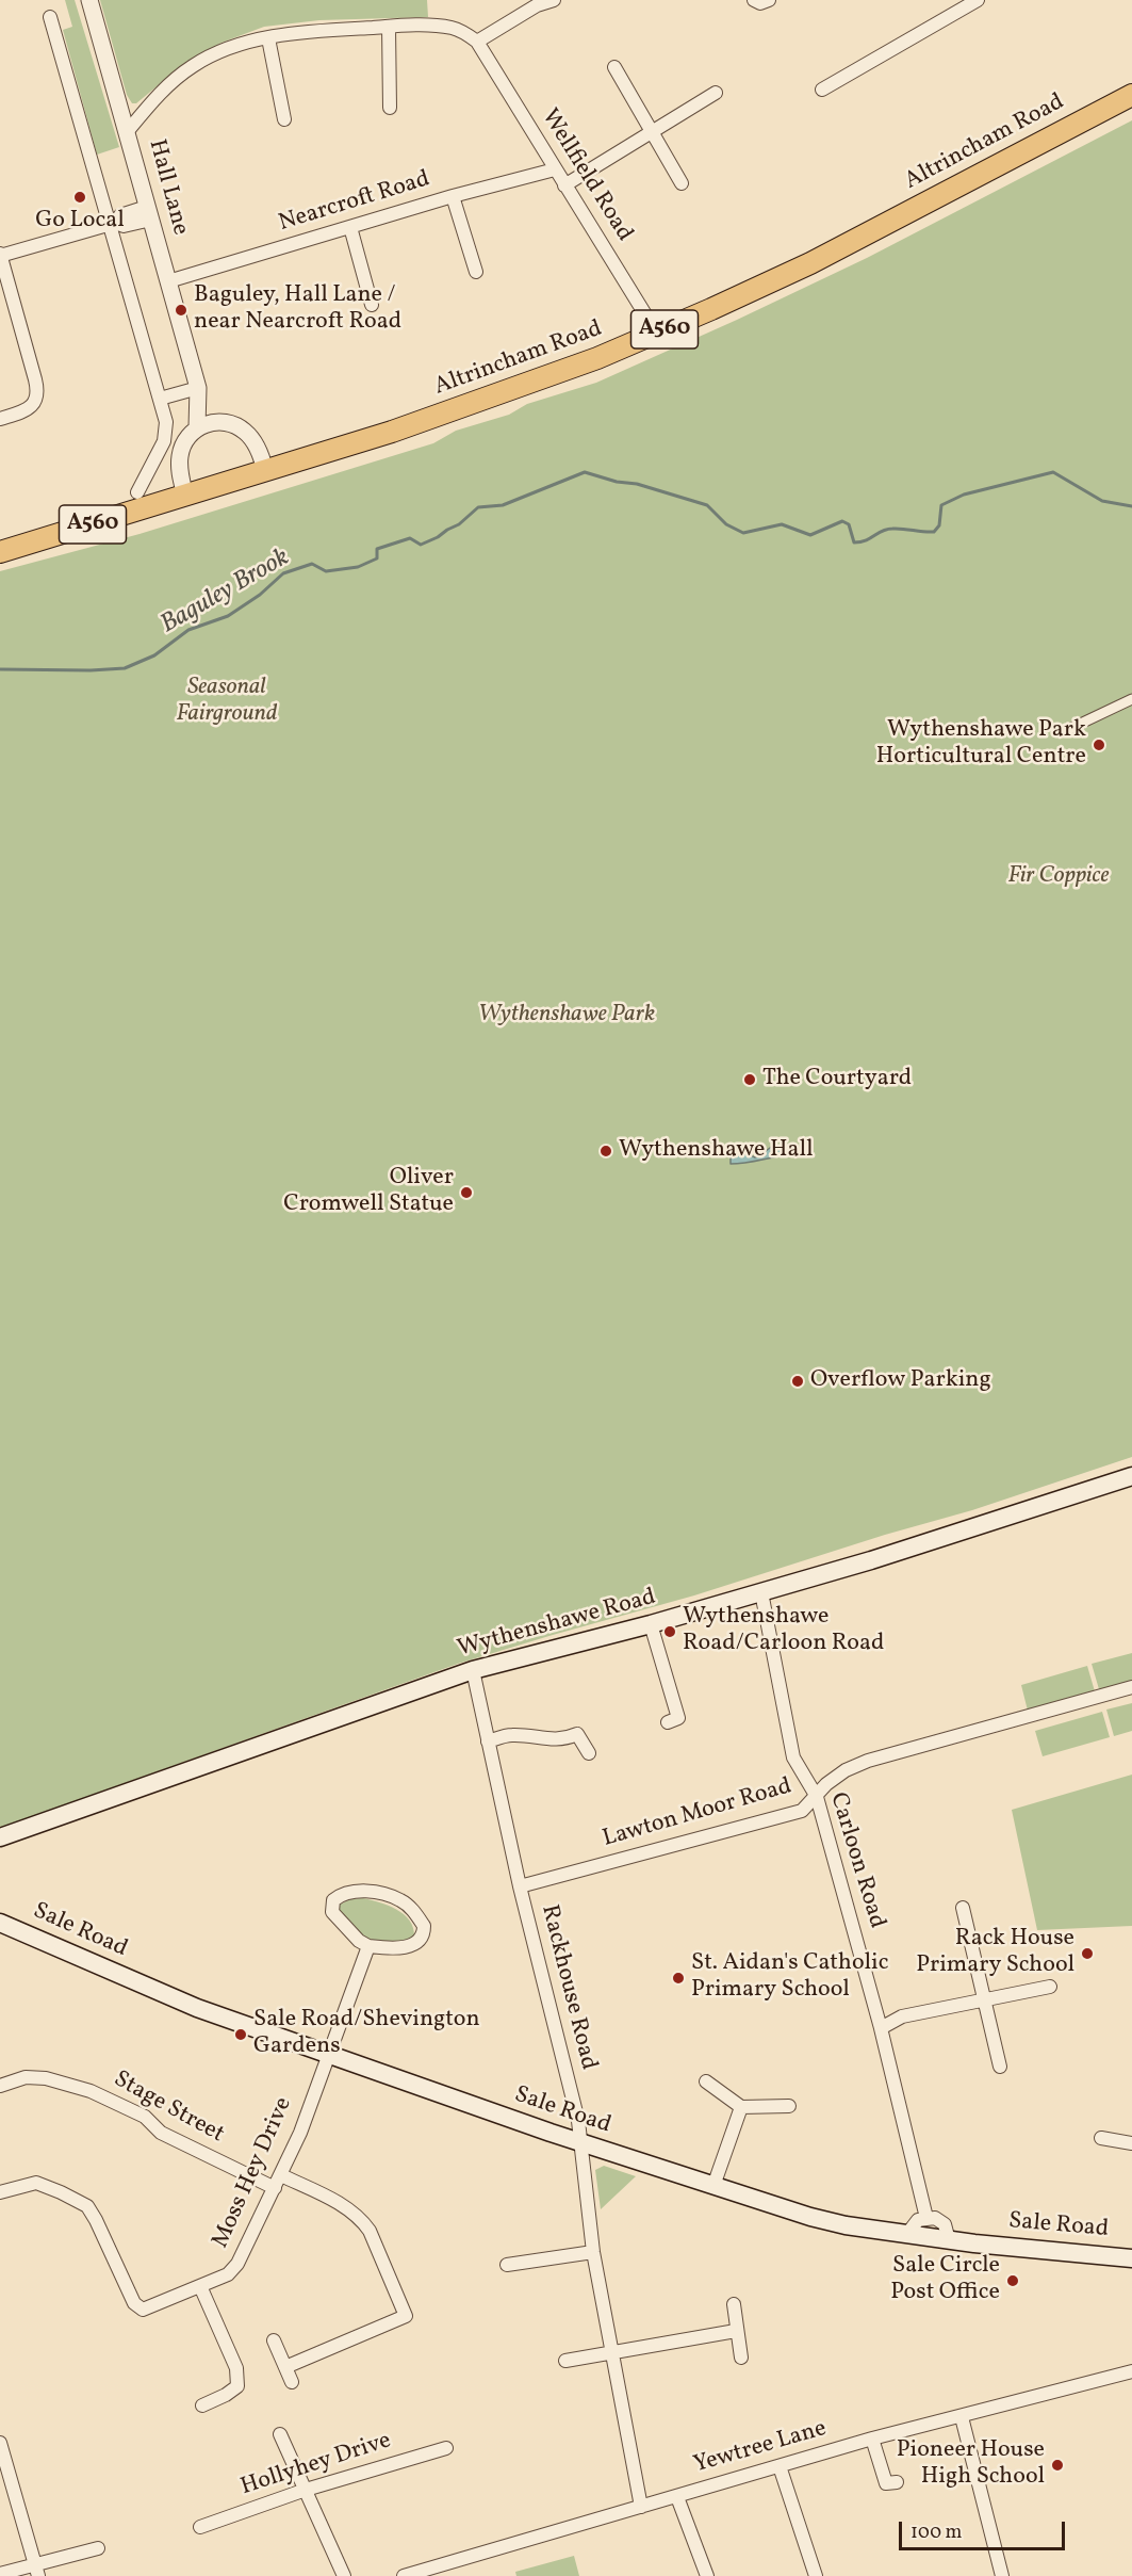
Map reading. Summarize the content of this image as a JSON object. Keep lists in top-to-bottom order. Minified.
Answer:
{"streets":{"highway":["Altrincham Road","A560"],"main road":["Wythenshawe Road","Sale Road"],"street":["Wellfield Road","Hall Lane","Nearcroft Road","Lawton Moor Road","Carloon Road","Rackhouse Road","Stage Street","Moss Hey Drive","Yewtree Lane","Hollyhey Drive"]},"crossings":[["Altrincham Road","Wellfield Road"],["Altrincham Road","Hall Lane"],["Wellfield Road","Nearcroft Road"],["Hall Lane","Nearcroft Road"],["Wythenshawe Road","Carloon Road"],["Wythenshawe Road","Rackhouse Road"],["Lawton Moor Road","Carloon Road"],["Lawton Moor Road","Rackhouse Road"],["Sale Road","Rackhouse Road"],["Sale Road","Moss Hey Drive"],["Rackhouse Road","Yewtree Lane"],["Stage Street","Moss Hey Drive"]],"water":["Baguley Brook"],"parks":["Seasonal Fairground","Fir Coppice","Wythenshawe Park"],"places":["Go Local","Baguley, Hall Lane / near Nearcroft Road","Wythenshawe Park Horticultural Centre","The Courtyard","Wythenshawe Hall","Oliver Cromwell Statue","Overflow Parking","Wythenshawe Road/Carloon Road","Rack House Primary School","St. Aidan's Catholic Primary School","Sale Road/Shevington Gardens","Sale Circle Post Office","Pioneer House High School"],"scale_bar":"100 m"}
